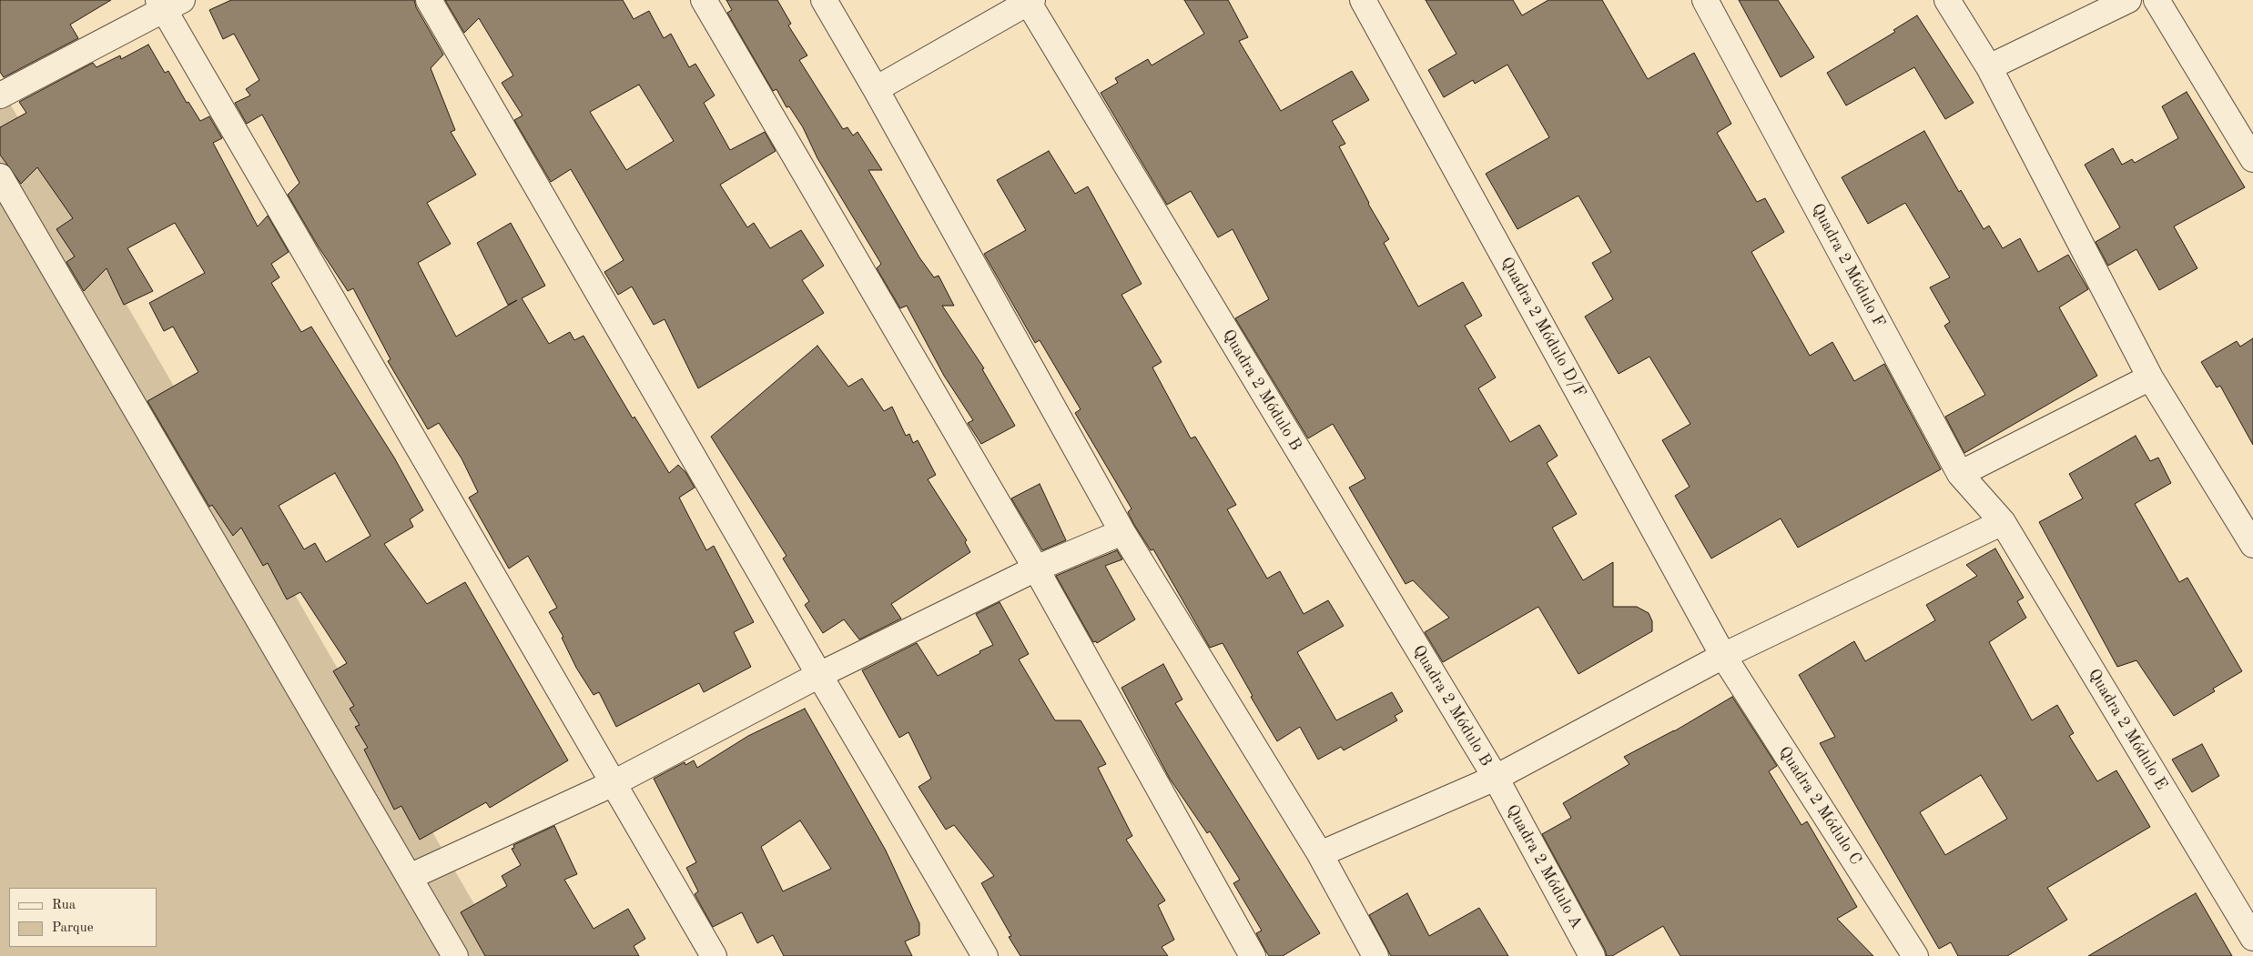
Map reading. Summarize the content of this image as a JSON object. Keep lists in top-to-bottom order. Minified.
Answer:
{"streets":{"street":["Quadra 2 Módulo F","Quadra 2 Módulo D/F","Quadra 2 Módulo B","Quadra 2 Módulo E","Quadra 2 Módulo C","Quadra 2 Módulo A"]},"crossings":[["Quadra 2 Módulo F","Quadra 2 Módulo E"],["Quadra 2 Módulo D/F","Quadra 2 Módulo C"],["Quadra 2 Módulo B","Quadra 2 Módulo A"]],"legend":["Rua","Parque"]}
